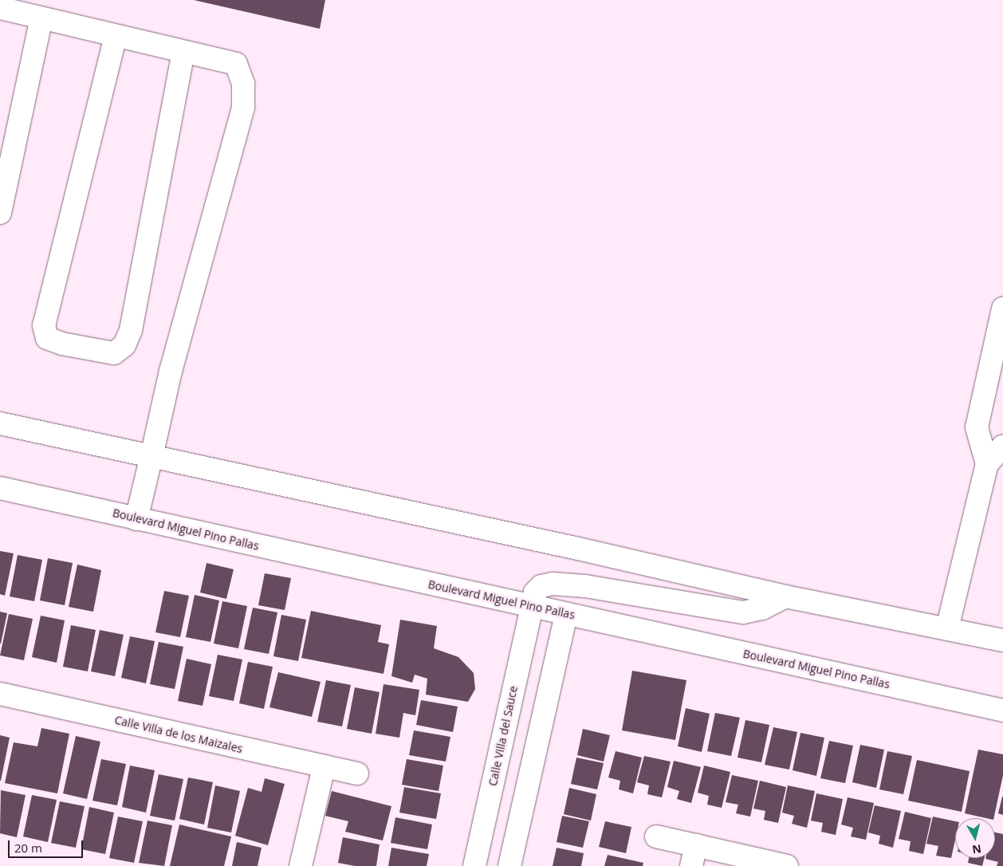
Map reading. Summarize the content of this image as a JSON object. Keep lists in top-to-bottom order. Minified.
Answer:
{"streets":{"main road":["Boulevard Miguel Pino Pallas","Calle Villa de los Maizales","Calle Villa del Sauce"]},"crossings":[["Boulevard Miguel Pino Pallas","Calle Villa del Sauce"]],"scale_bar":"20 m","north":"bottom"}
